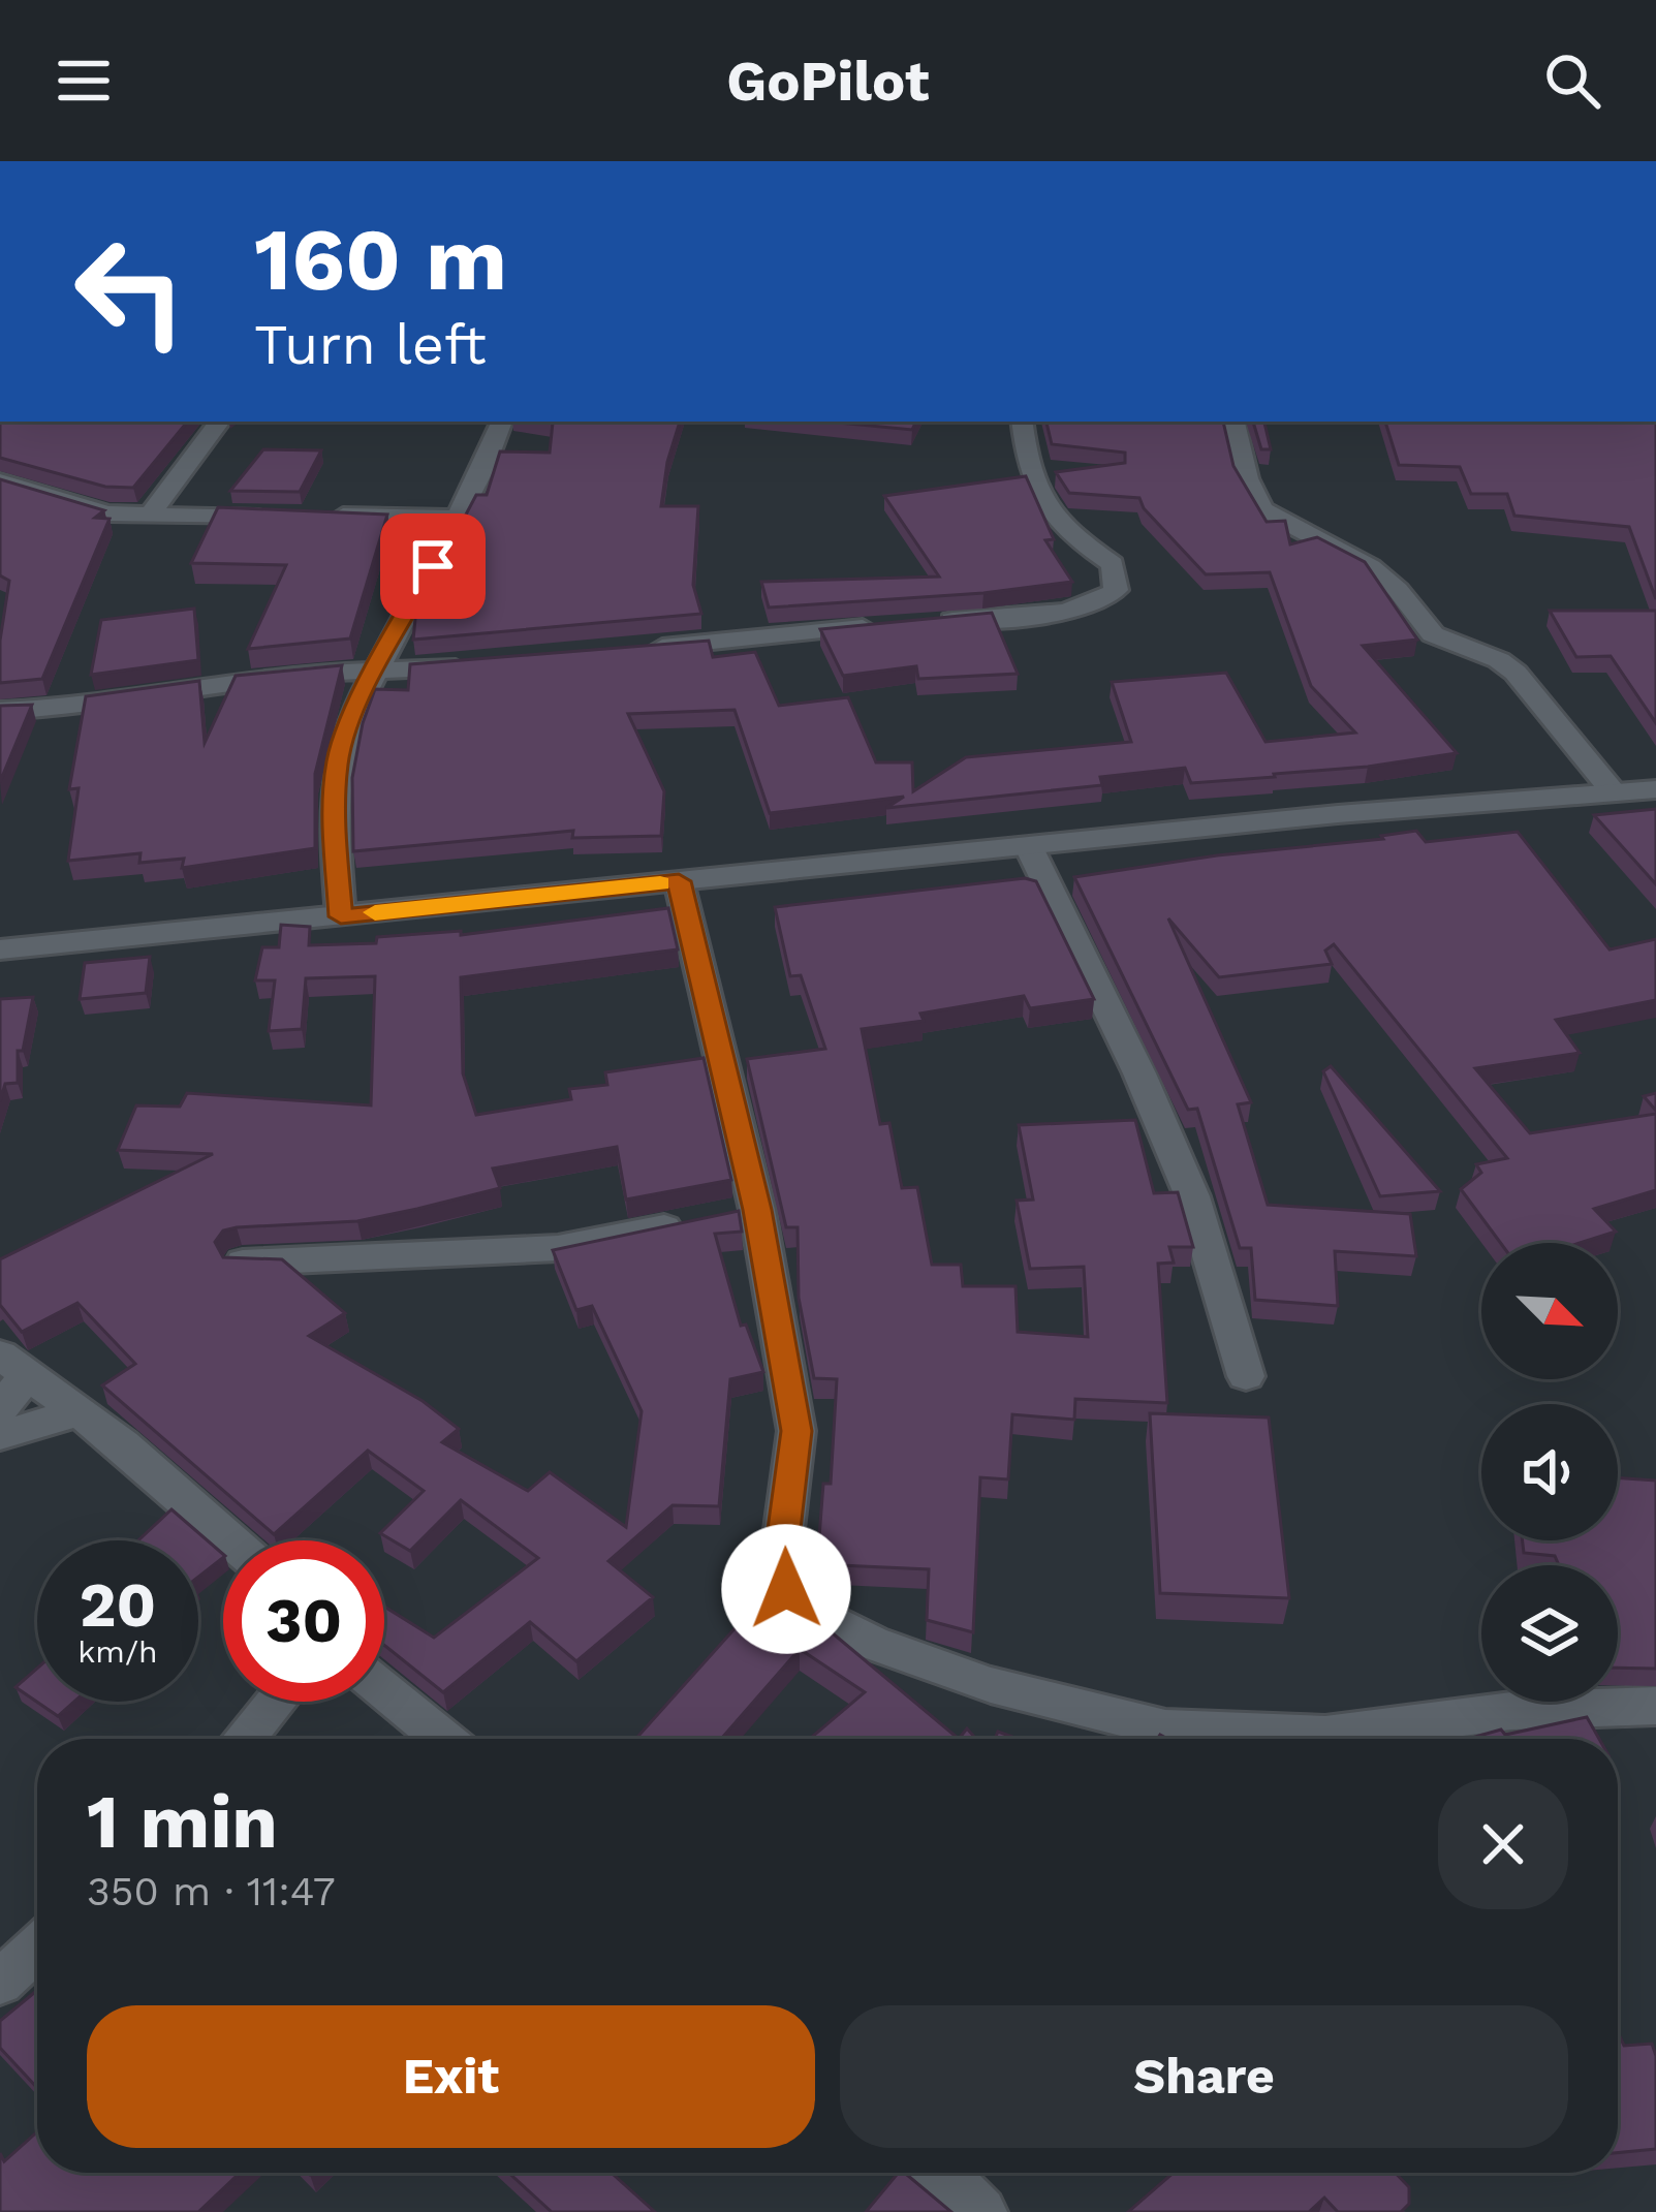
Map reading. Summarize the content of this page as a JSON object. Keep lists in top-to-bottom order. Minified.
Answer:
{"north":"bottom right","page":{"header":"GoPilot","turn":["160 m","Turn left"],"speed":"20 km/h","limit":"30","heading":["1 min","350 m · 11:47"],"buttons":["Exit","Share"]}}
